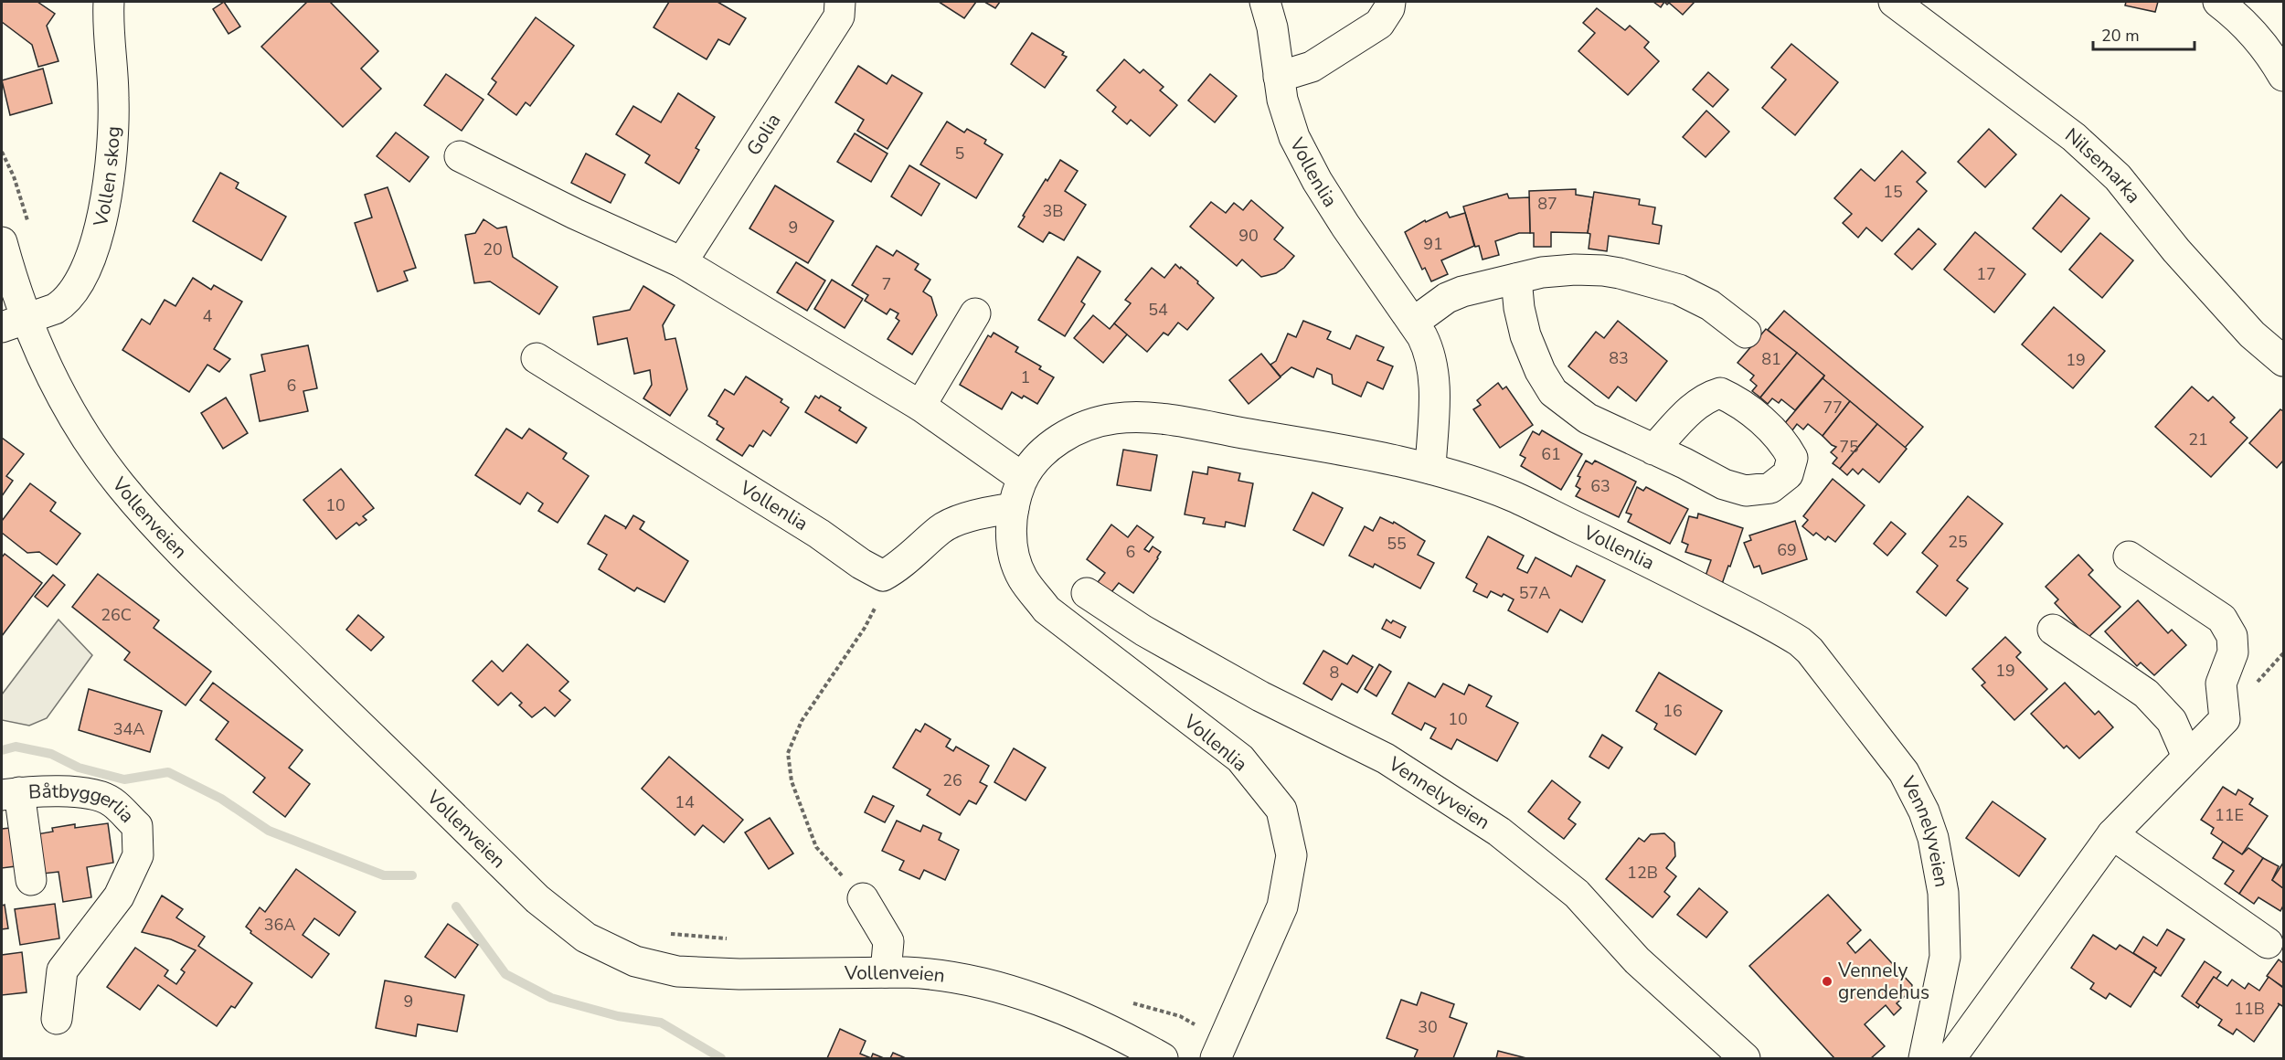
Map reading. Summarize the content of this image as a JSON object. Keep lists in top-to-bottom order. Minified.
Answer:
{"streets":{"street":["Golia","Nilsemarka","Vollenlia","Vollen skog","Vollenveien","Vennelyveien","Båtbyggerlia"]},"crossings":[["Vollenlia","Vennelyveien"],["Vollen skog","Vollenveien"]],"places":["Vennely grendehus"],"house_numbers":["5","15","87","3B","9","90","91","20","17","7","54","4","83","81","19","1","6","77","21","75","61","63","10","25","55","69","6","57A","26C","19","8","16","10","34A","26","14","11E","12B","36A","9","11B","30"],"scale_bar":"20 m"}
